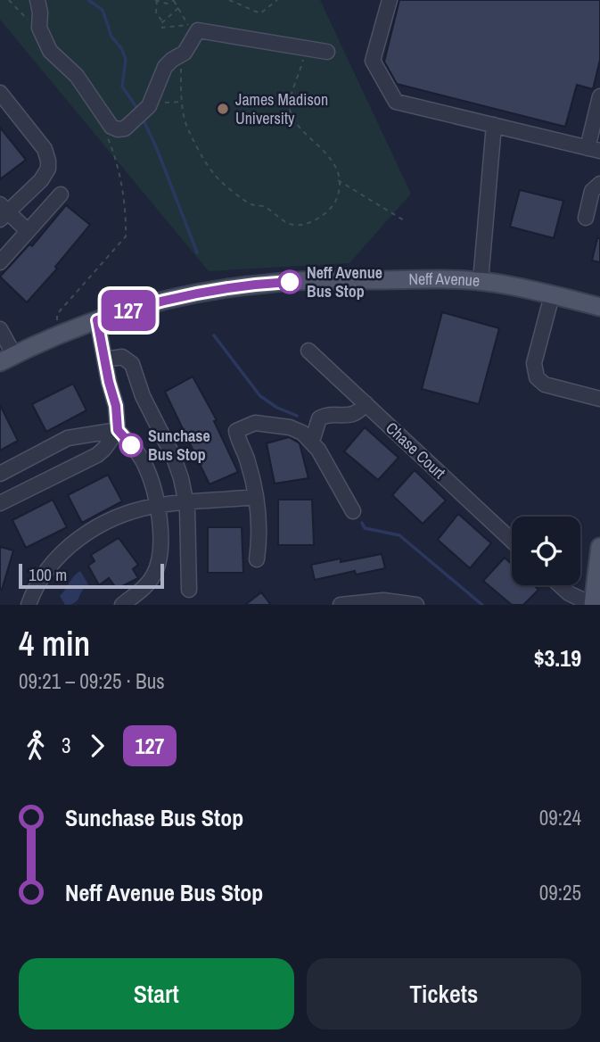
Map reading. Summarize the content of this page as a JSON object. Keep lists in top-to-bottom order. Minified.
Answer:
{"streets":{"main road":["Neff Avenue"],"street":["Chase Court"]},"places":["James Madison University","Neff Avenue Bus Stop","Sunchase Bus Stop"],"lines":["bus line 127"],"scale_bar":"100 m","page":{"on_map":"127","scale":"100 m","heading":["4 min","09:21 – 09:25 · Bus","$3.19"],"legs":["3","127"],"list":[{"name":"Sunchase Bus Stop","value":"09:24"},{"name":"Neff Avenue Bus Stop","value":"09:25"}],"buttons":["Start","Tickets"]}}
